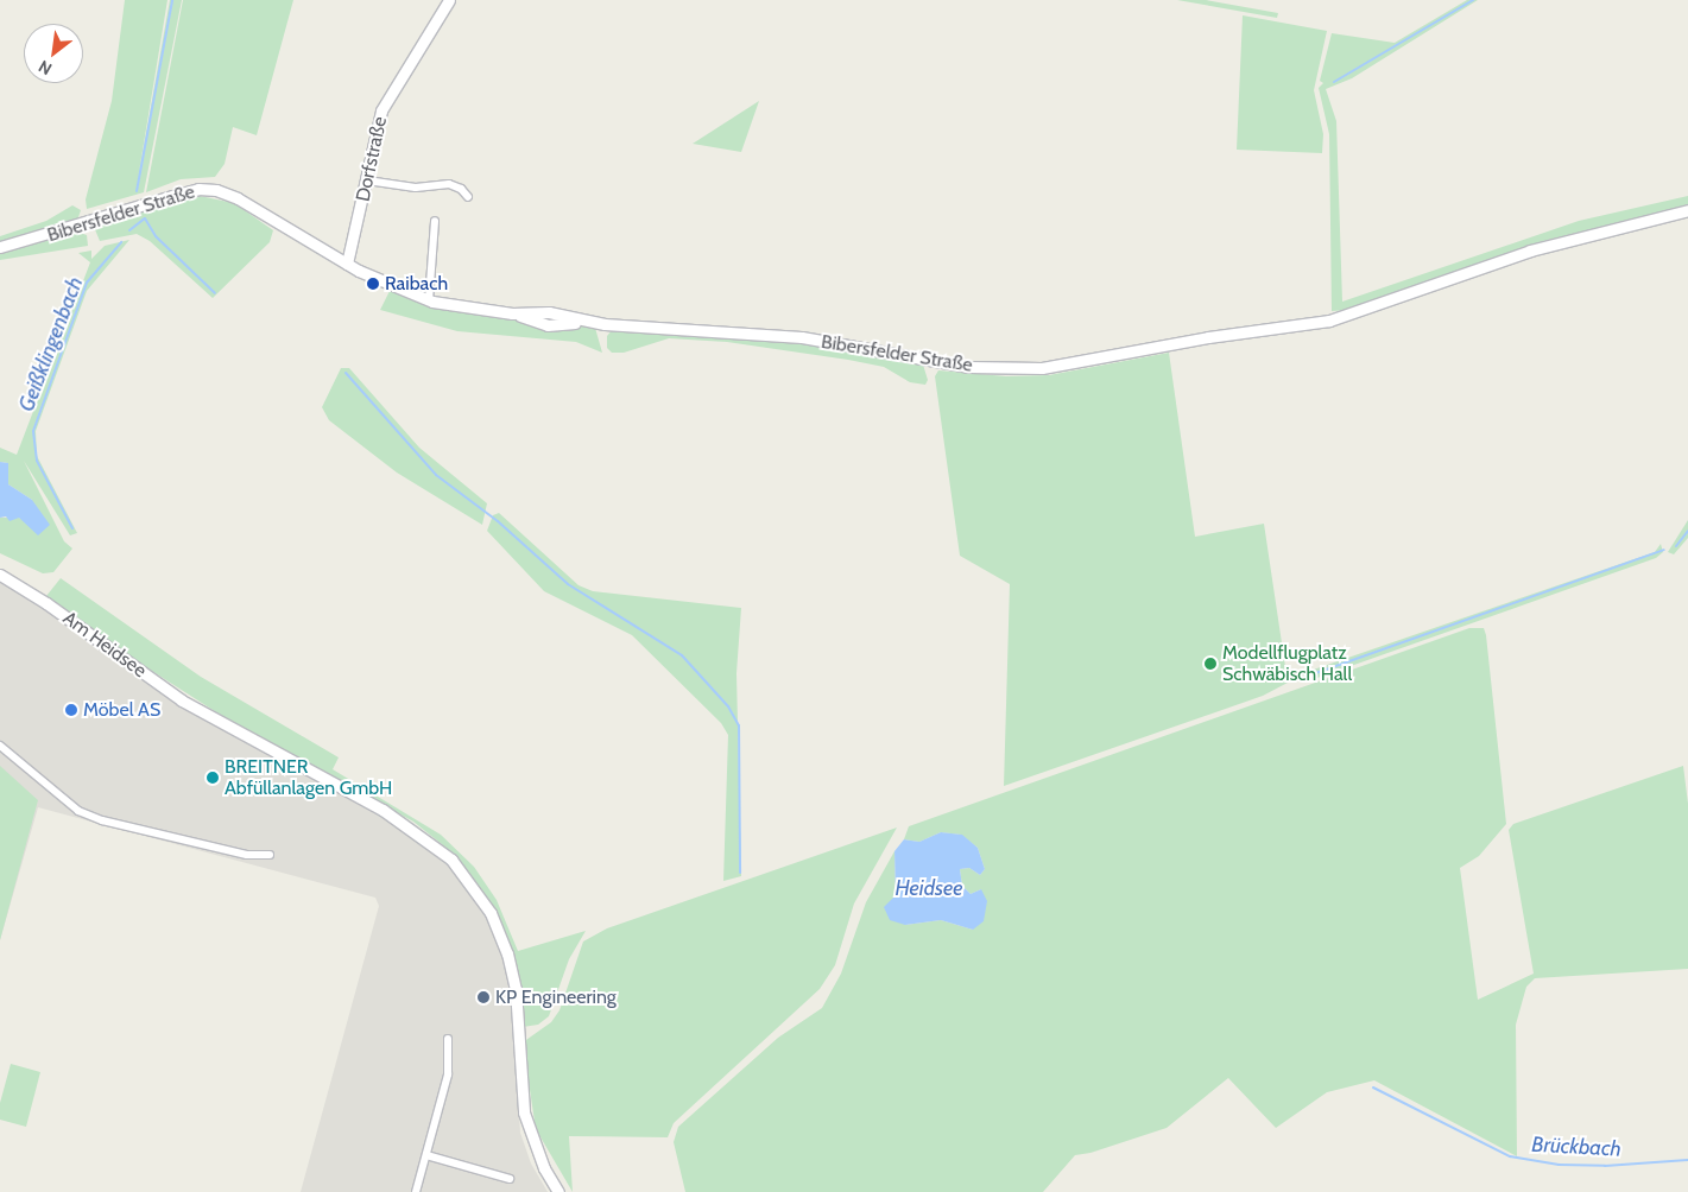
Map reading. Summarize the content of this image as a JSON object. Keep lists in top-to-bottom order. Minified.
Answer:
{"streets":{"street":["Dorfstraße","Bibersfelder Straße","Am Heidsee"]},"crossings":[["Dorfstraße","Bibersfelder Straße"]],"water":["Geißklingenbach","Heidsee","Brückbach"],"places":["Raibach","Modellflugplatz Schwäbisch Hall","Möbel AS","BREITNER Abfüllanlagen GmbH","KP Engineering"],"north":"bottom left"}
